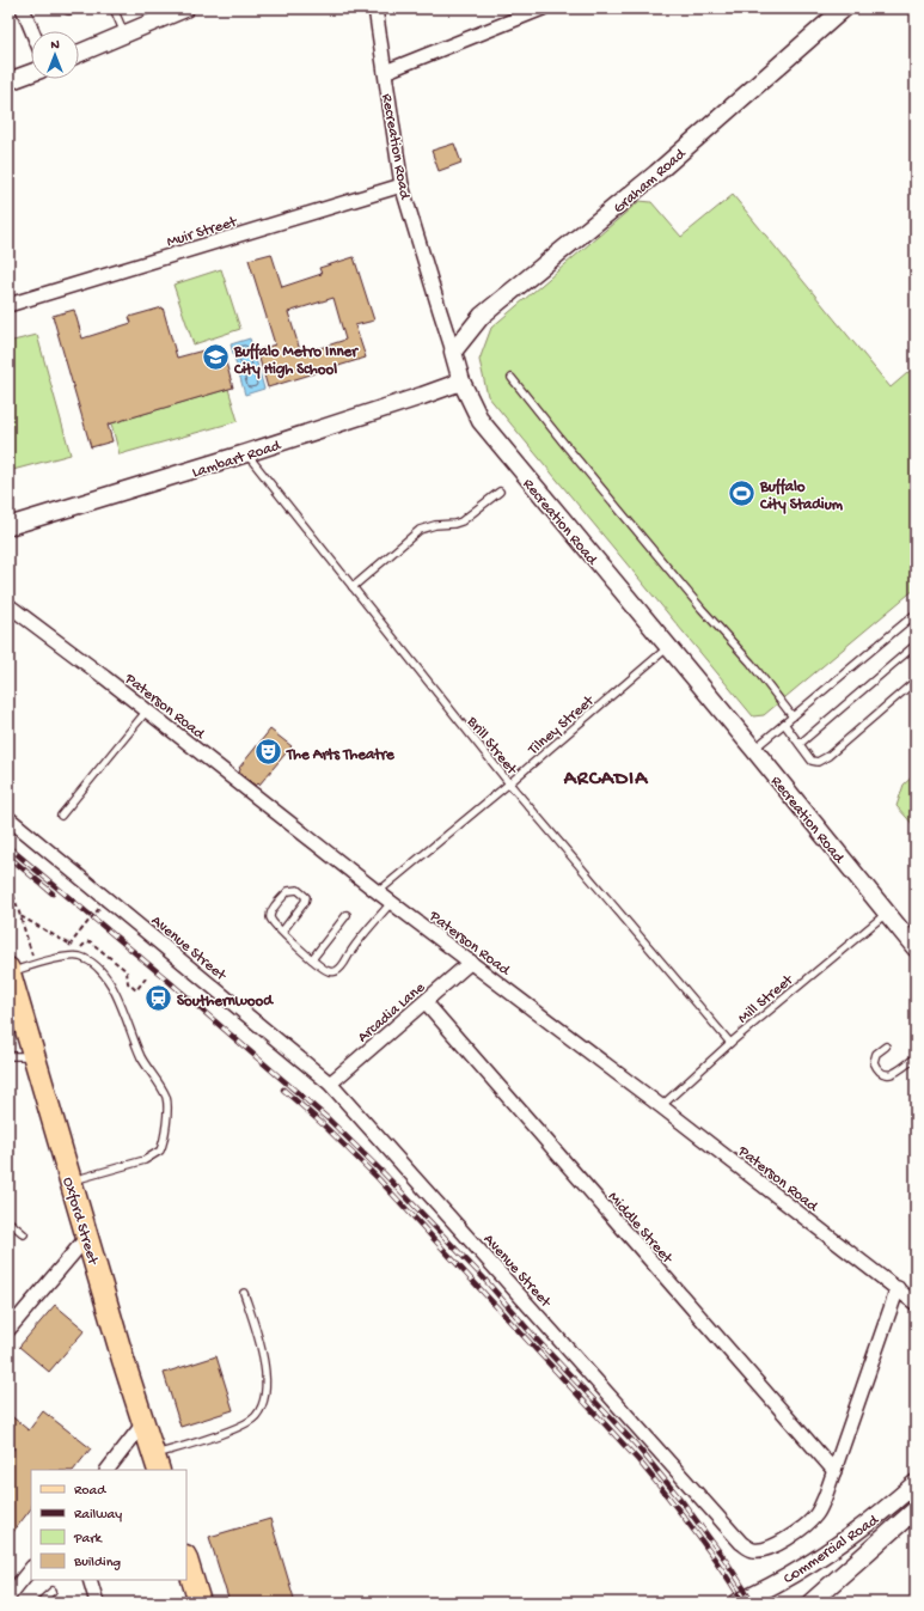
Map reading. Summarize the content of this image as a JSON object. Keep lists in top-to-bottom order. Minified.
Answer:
{"streets":{"main road":["Oxford Street"],"street":["Recreation Road","Graham Road","Muir Street","Lambart Road","Paterson Road","Avenue Street","Arcadia Lane","Middle Street","Commercial Road"],"lane":["Tilney Street","Brill Street","Mill Street"]},"crossings":[["Recreation Road","Graham Road"],["Recreation Road","Muir Street"],["Recreation Road","Lambart Road"],["Recreation Road","Tilney Street"],["Recreation Road","Mill Street"],["Lambart Road","Brill Street"],["Paterson Road","Tilney Street"],["Paterson Road","Avenue Street"],["Paterson Road","Mill Street"],["Paterson Road","Arcadia Lane"],["Tilney Street","Brill Street"],["Brill Street","Mill Street"],["Avenue Street","Arcadia Lane"],["Avenue Street","Middle Street"],["Arcadia Lane","Middle Street"]],"districts":["ARCADIA"],"places":{"school or university":["Buffalo Metro Inner City High School"],"sports":["Buffalo City Stadium"],"theatre":["The Arts Theatre"],"station":["Southernwood"]},"legend":["Road","Railway","Park","Building"],"north":"top"}
